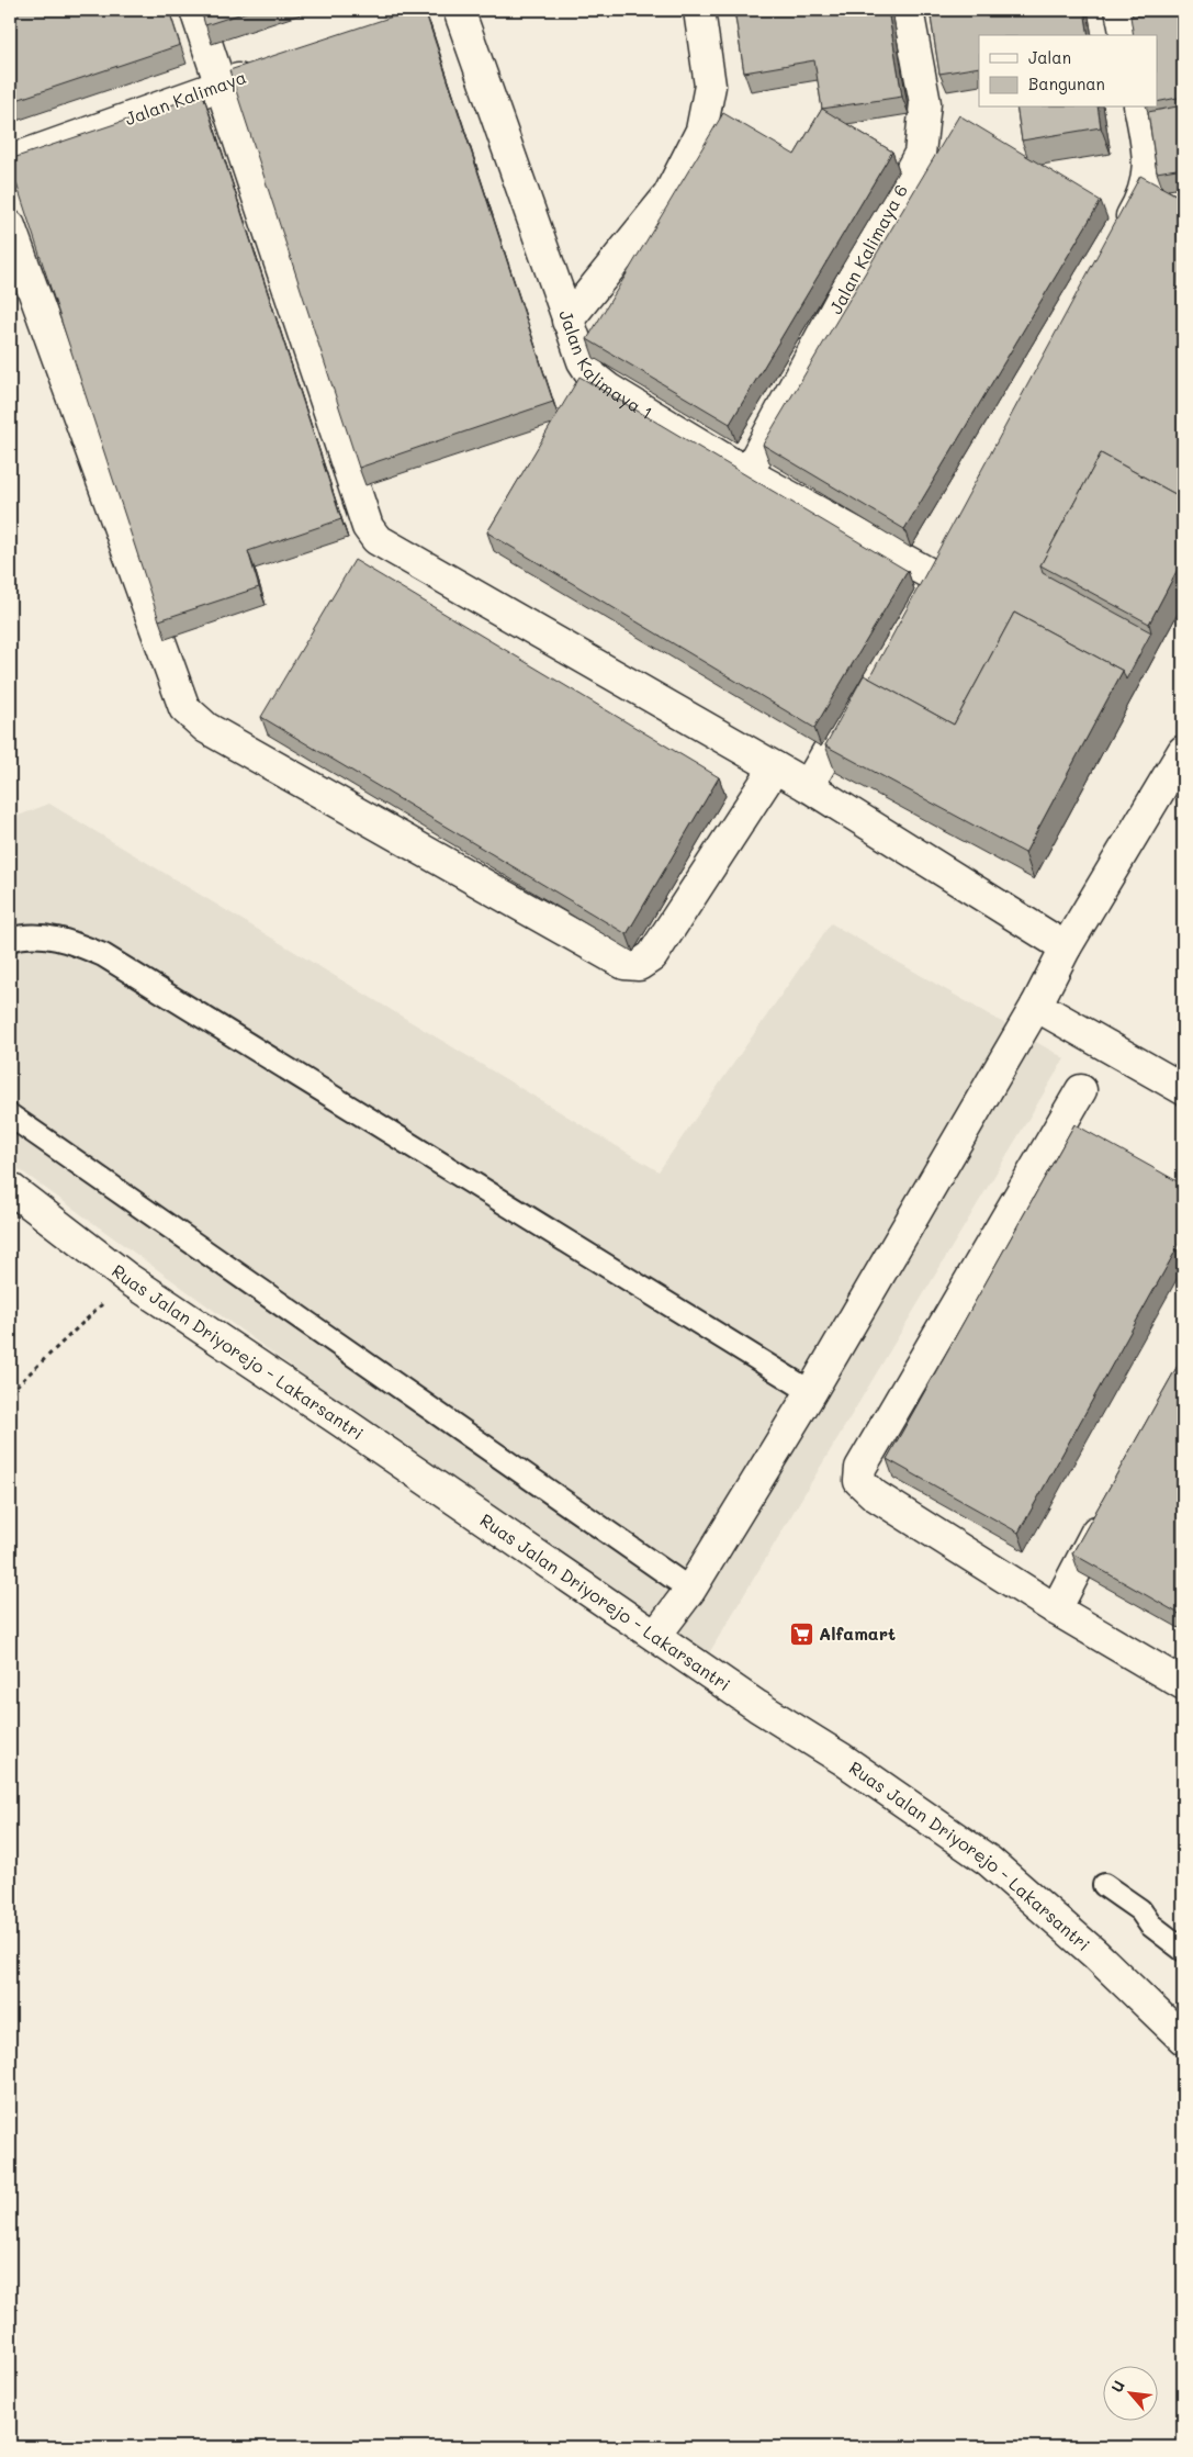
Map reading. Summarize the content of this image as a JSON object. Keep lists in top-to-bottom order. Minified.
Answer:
{"streets":{"street":["Jalan Kalimaya","Jalan Kalimaya 6","Jalan Kalimaya 1","Ruas Jalan Driyorejo - Lakarsantri"]},"crossings":[["Jalan Kalimaya 6","Jalan Kalimaya 1"]],"places":{"supermarket":["Alfamart"]},"legend":["Jalan","Bangunan"],"north":"top left"}
